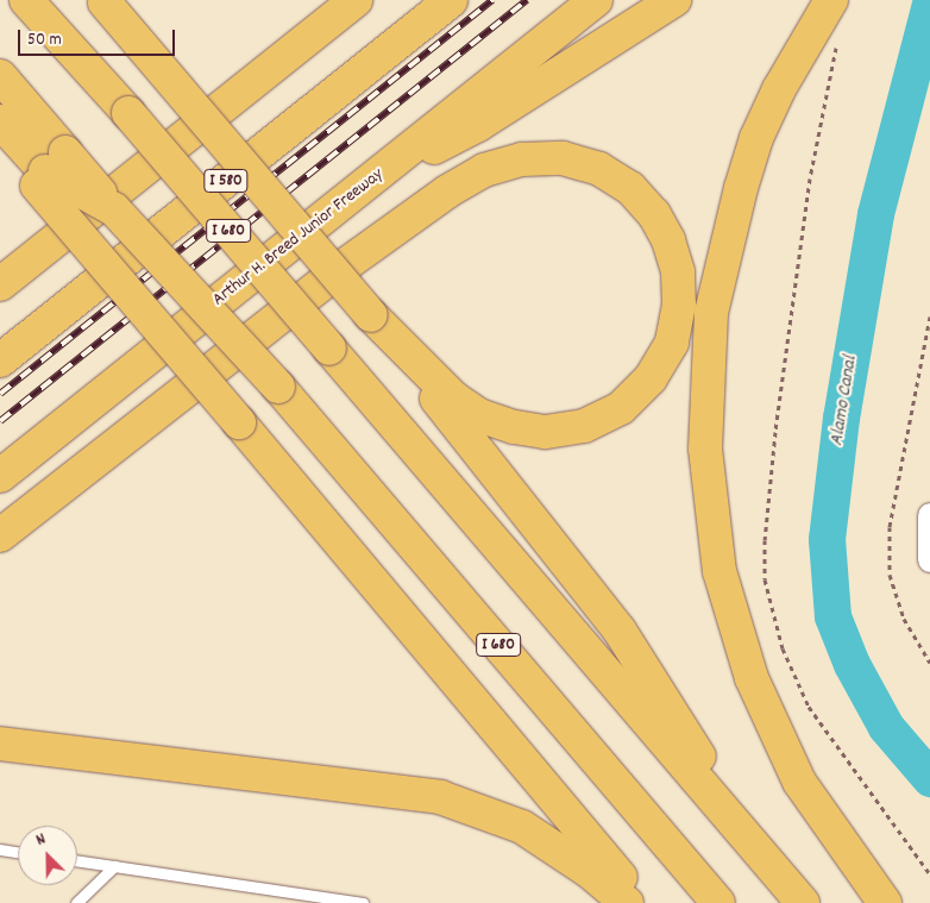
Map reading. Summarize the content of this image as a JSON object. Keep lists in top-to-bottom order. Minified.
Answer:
{"streets":{"highway":["I 580","I 680","Arthur H. Breed Junior Freeway"]},"water":["Alamo Canal"],"scale_bar":"50 m","north":"top left"}
